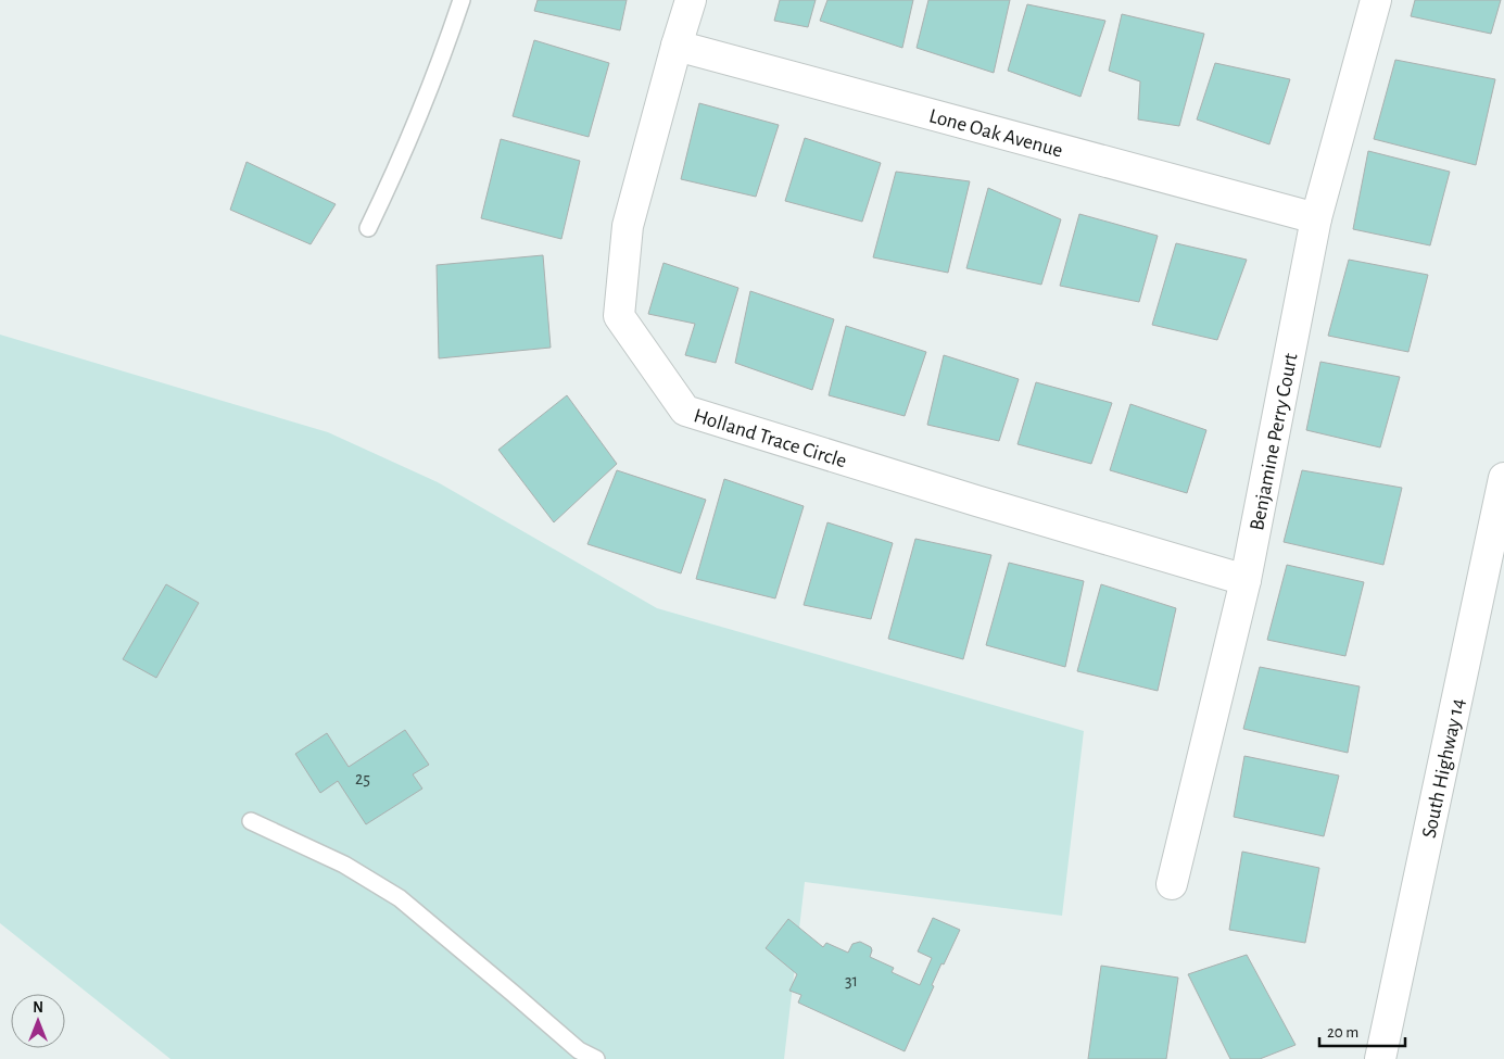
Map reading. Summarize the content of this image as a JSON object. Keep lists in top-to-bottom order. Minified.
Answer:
{"streets":{"street":["Lone Oak Avenue","Holland Trace Circle","Benjamine Perry Court","South Highway 14"]},"crossings":[["Lone Oak Avenue","Holland Trace Circle"],["Lone Oak Avenue","Benjamine Perry Court"],["Holland Trace Circle","Benjamine Perry Court"]],"house_numbers":["25","31"],"scale_bar":"20 m","north":"top"}
